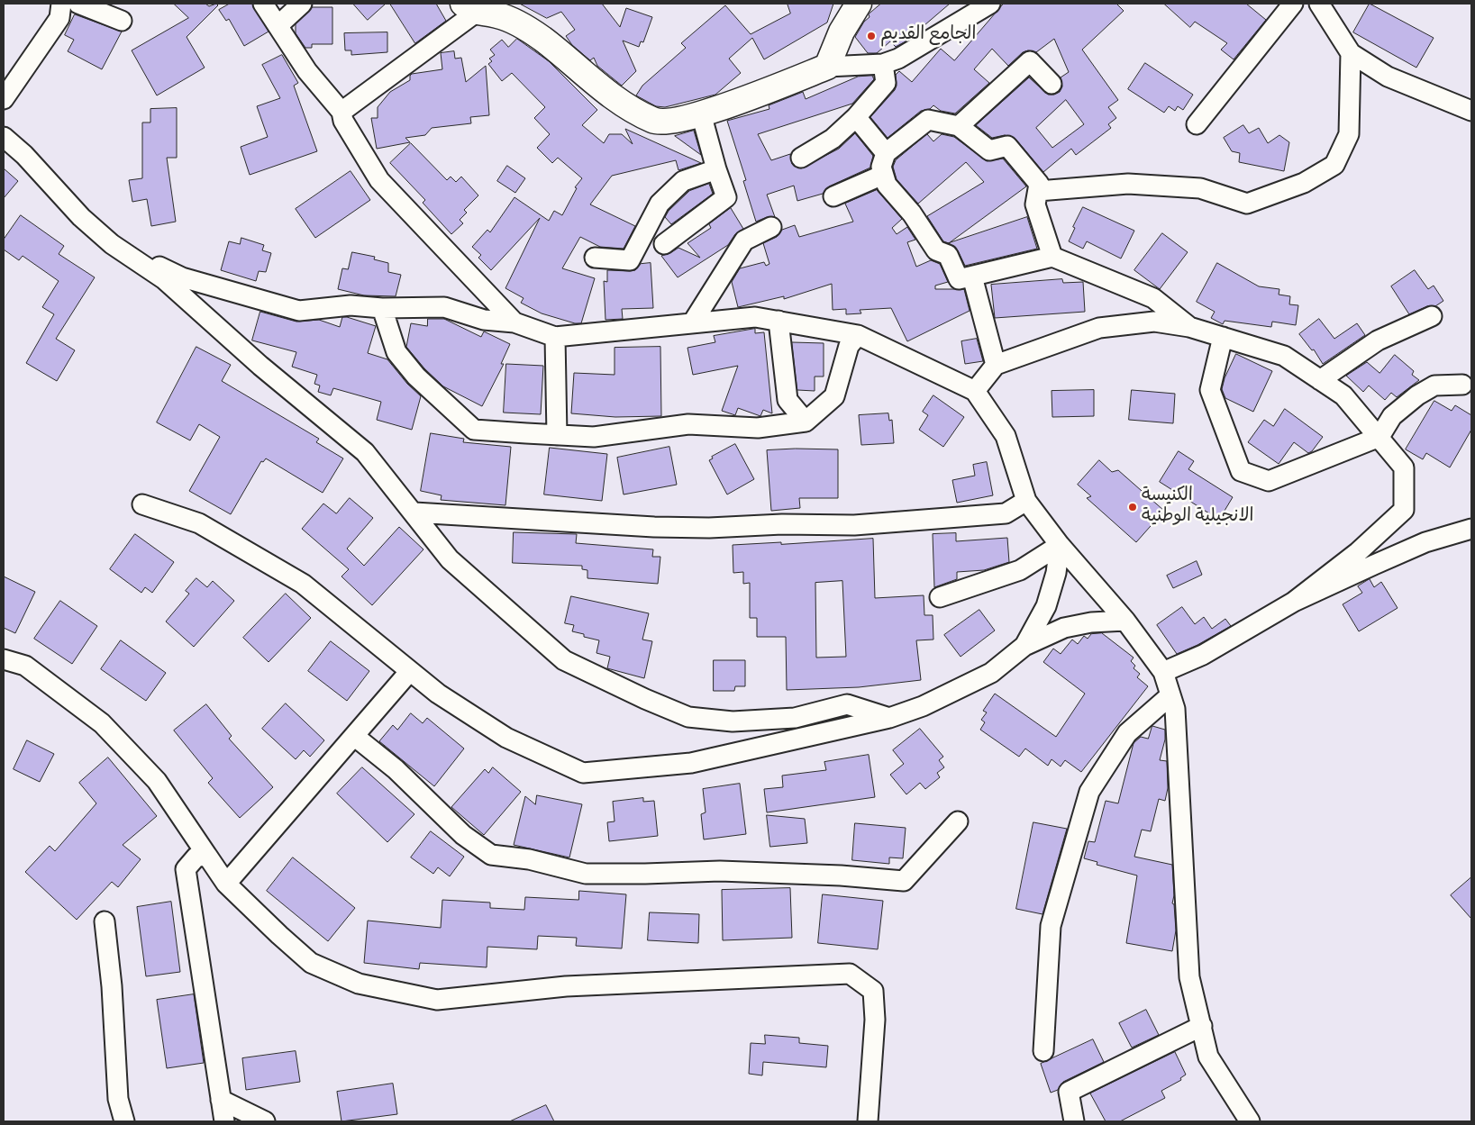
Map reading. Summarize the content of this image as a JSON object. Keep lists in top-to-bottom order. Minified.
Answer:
{"places":["الجامع القديم","الكنيسة الانجيلية الوطنية"]}
